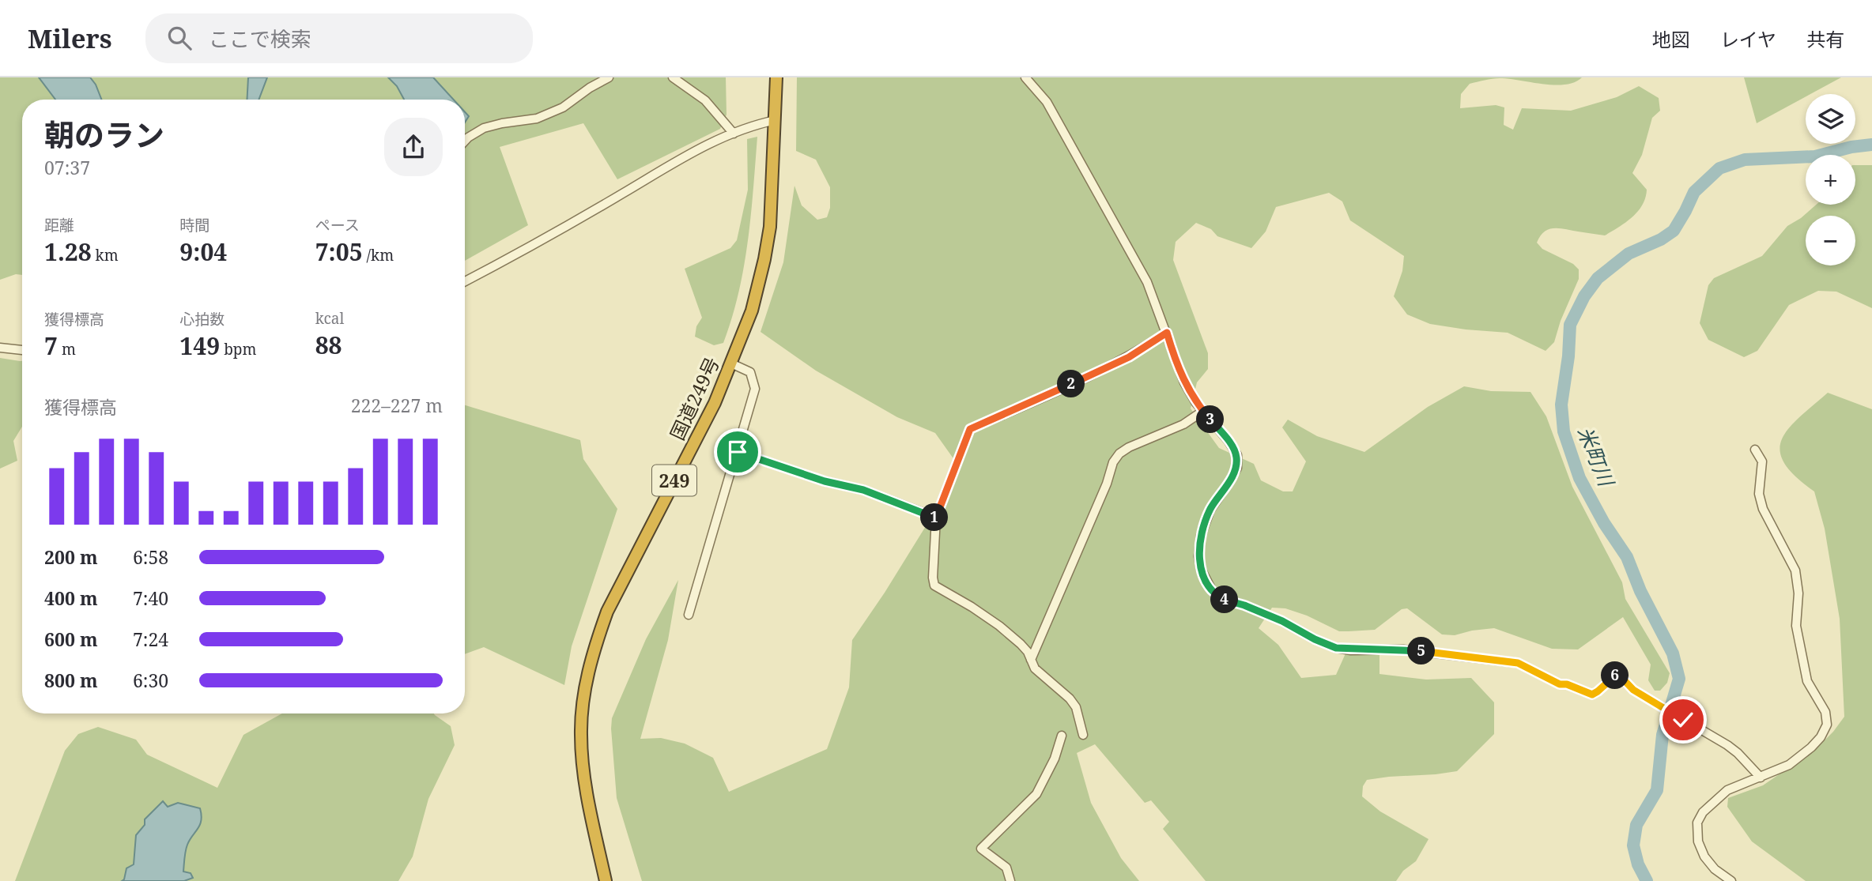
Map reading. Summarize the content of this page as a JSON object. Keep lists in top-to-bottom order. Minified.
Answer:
{"streets":{"highway":["国道249号","249"]},"water":["米町川"],"page":{"header":"Milers","search":"ここで検索","nav":["地図","レイヤ","共有"],"map_buttons":["+","−"],"heading":["朝のラン","07:37"],"stats":[["距離","1.28 km"],["時間","9:04"],["ペース","7:05 /km"],["獲得標高","7 m"],["心拍数","149 bpm"],["kcal","88"]],"pins":["2","3","1","4","5","6"],"chart":["獲得標高","222–227 m"],"list":[{"name":"200 m","note":"6:58"},{"name":"400 m","note":"7:40"},{"name":"600 m","note":"7:24"},{"name":"800 m","note":"6:30"}]}}
